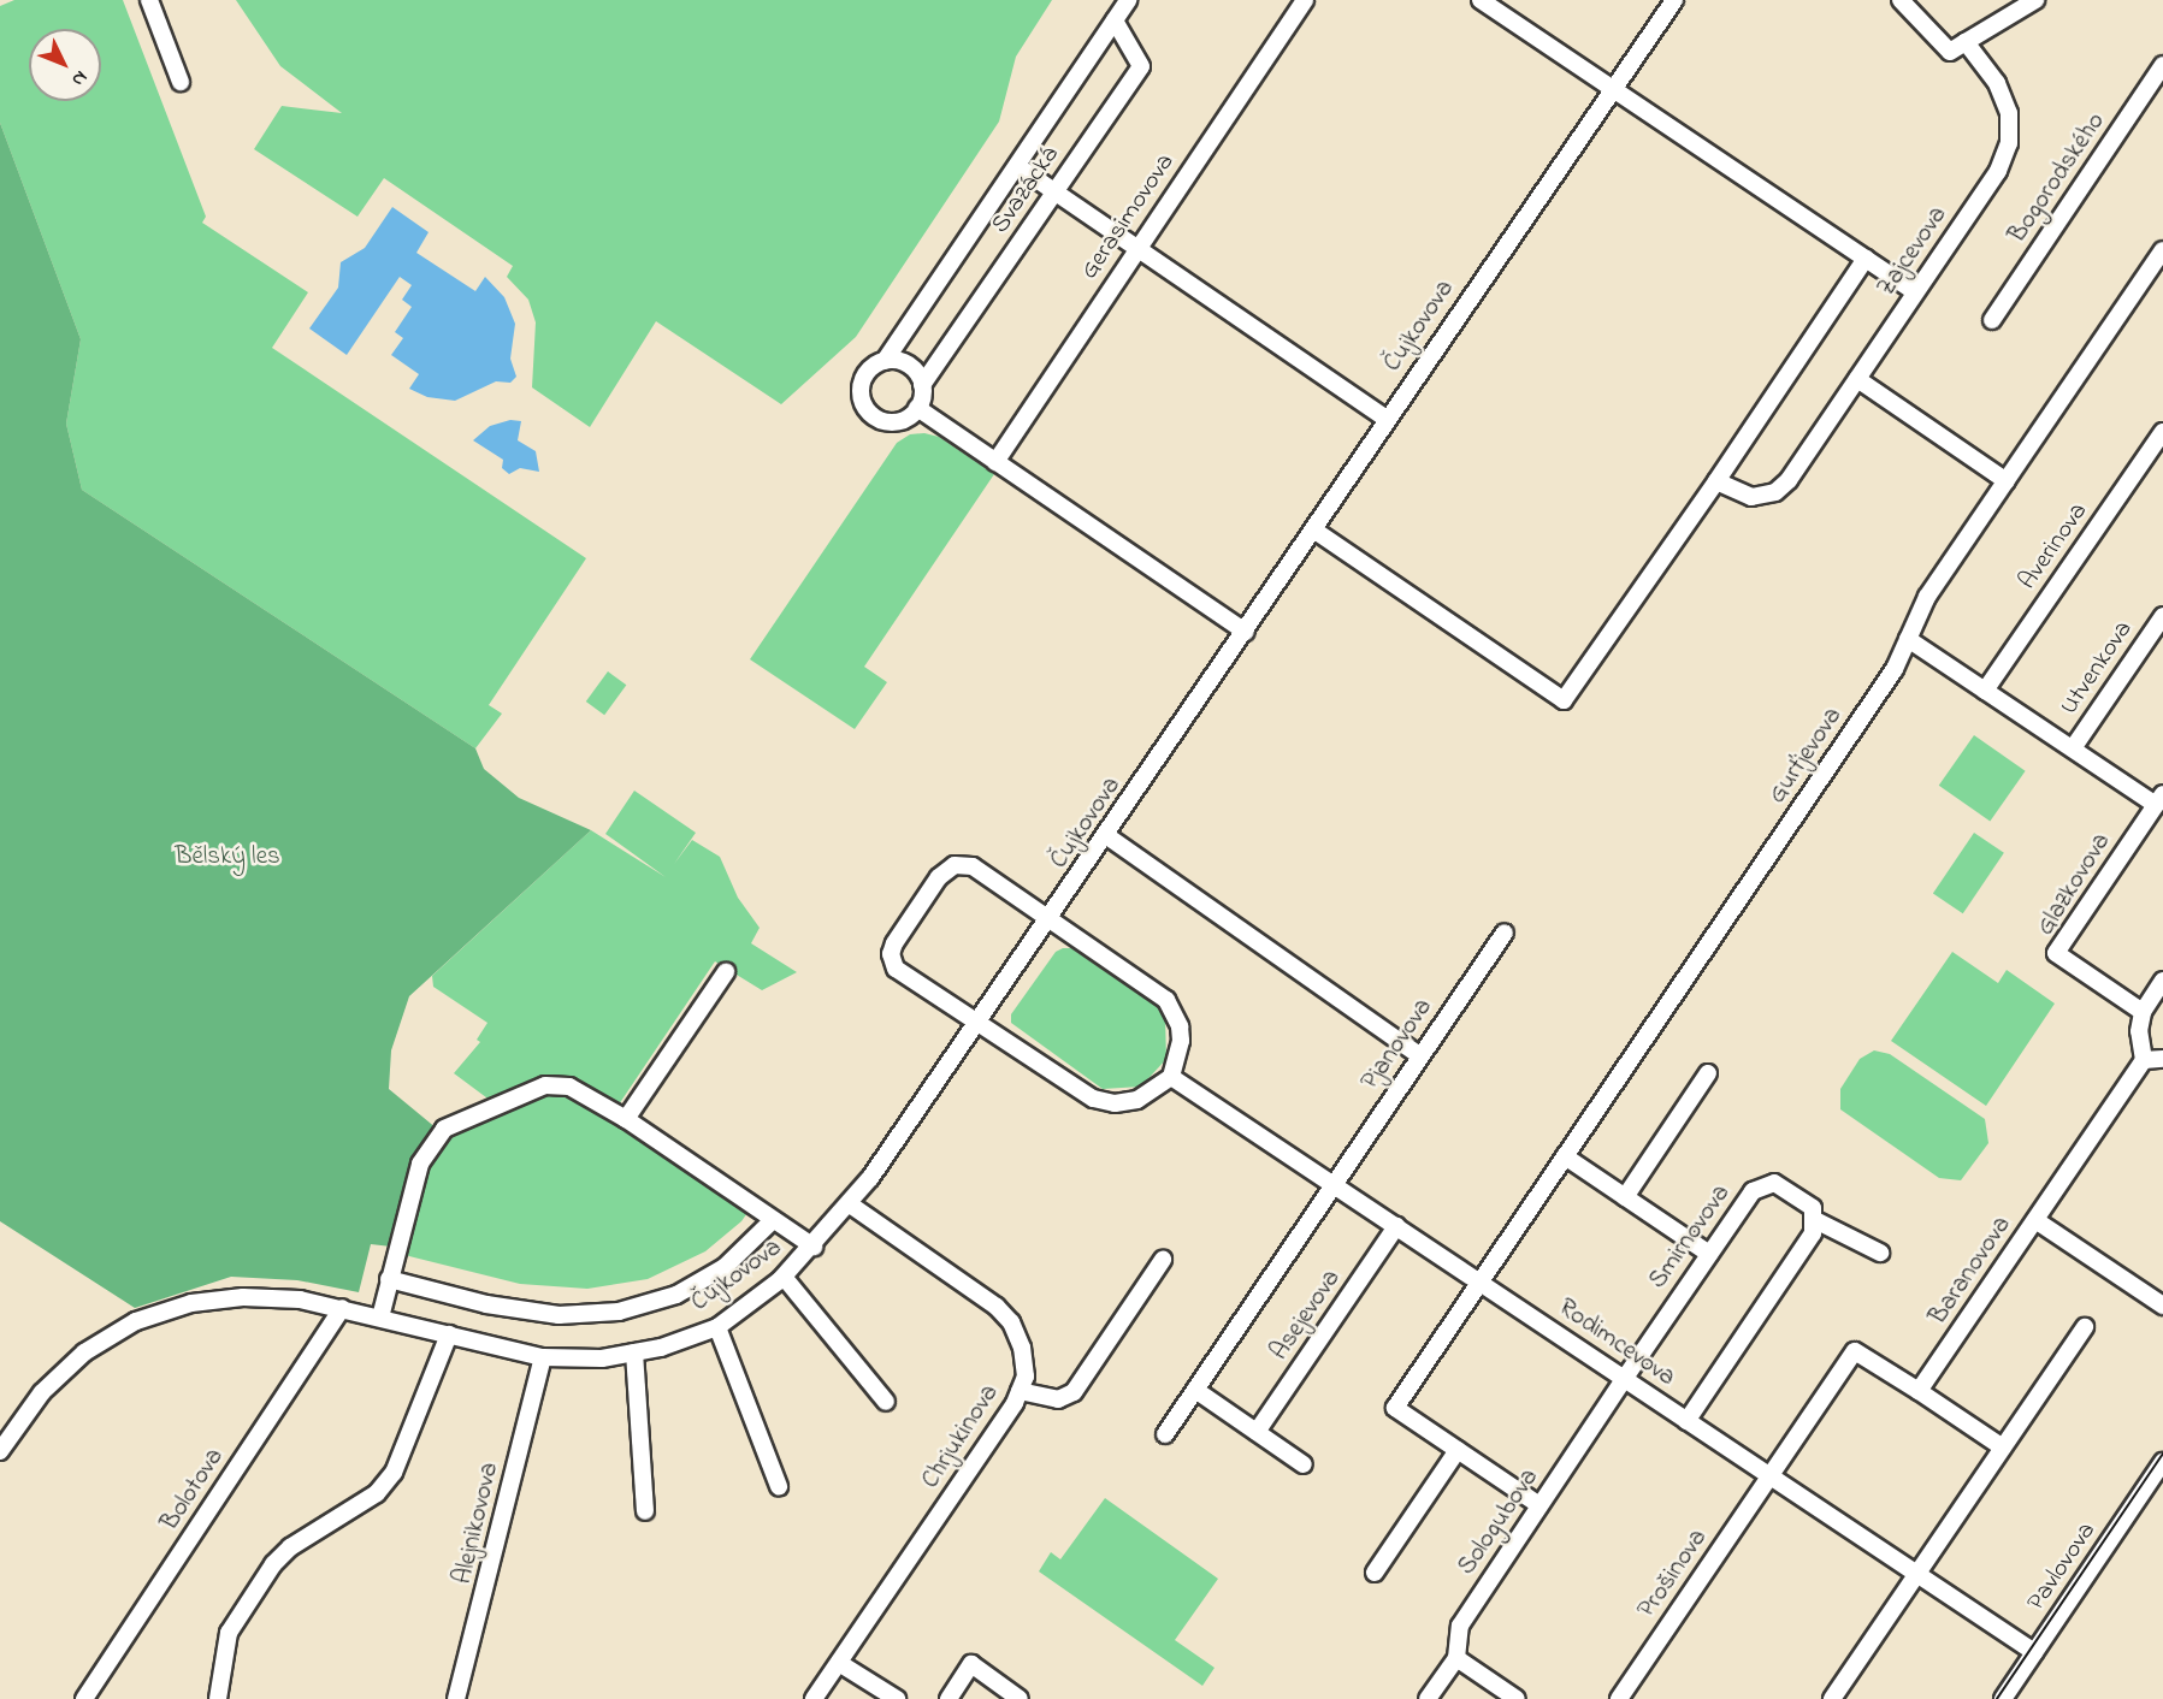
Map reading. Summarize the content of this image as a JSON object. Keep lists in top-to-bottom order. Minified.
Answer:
{"streets":{"street":["Bogorodského","Svazácká","Gerasimovova","Zajcevova","Čujkovova","Averinova","Utvenkova","Gurťjevova","Glazkovova","Pjanovova","Smirnovova","Baranovova","Asejevova","Rodimcevova","Chrjukinova","Bolotova","Sologubova","Alejnikovova","Pavlovova","Prošinova"]},"crossings":[["Zajcevova","Čujkovova"],["Čujkovova","Chrjukinova"],["Čujkovova","Bolotova"],["Čujkovova","Alejnikovova"],["Gurťjevova","Rodimcevova"],["Pjanovova","Asejevova"],["Pjanovova","Rodimcevova"],["Smirnovova","Rodimcevova"],["Smirnovova","Sologubova"],["Asejevova","Rodimcevova"],["Rodimcevova","Sologubova"],["Rodimcevova","Pavlovova"],["Rodimcevova","Prošinova"]],"parks":["Bělský les"],"north":"bottom right"}
